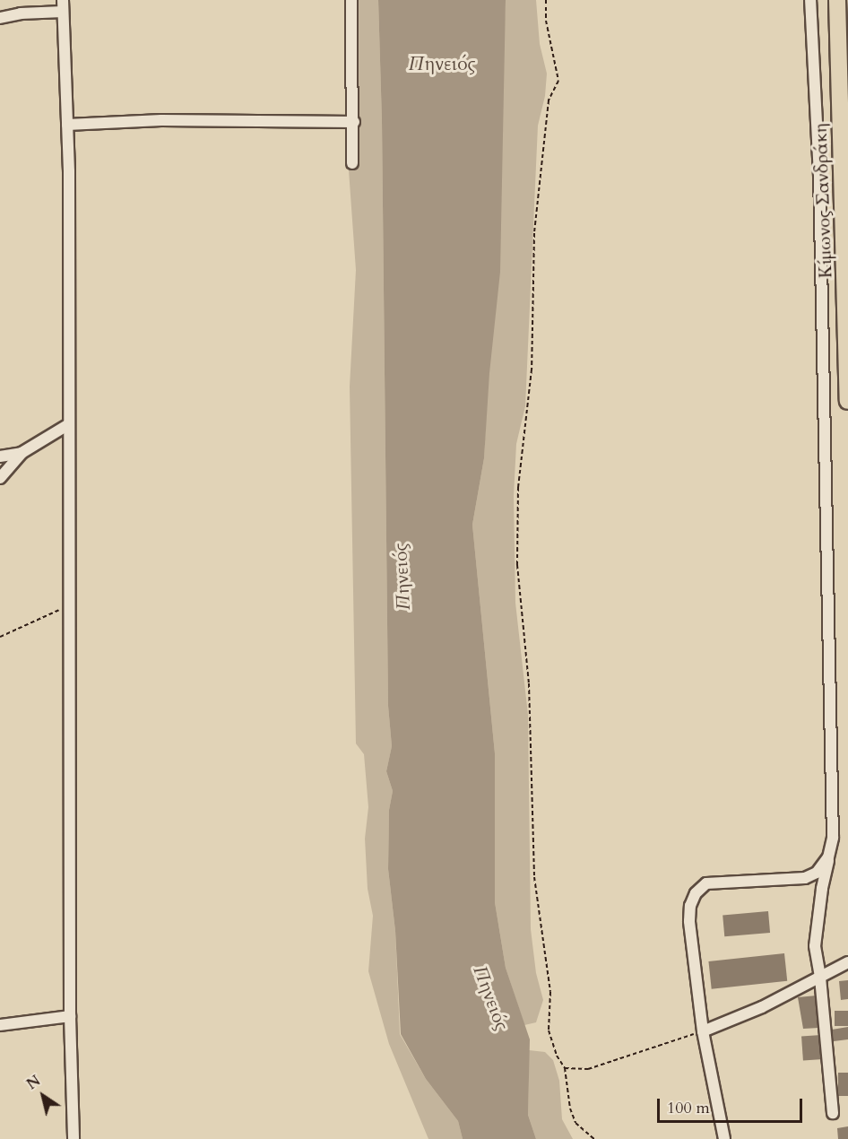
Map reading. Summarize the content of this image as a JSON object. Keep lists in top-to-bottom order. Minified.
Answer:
{"streets":{"highway":["Κίμωνος Σανδράκη"]},"water":["Πηνειός"],"scale_bar":"100 m","north":"top left"}
